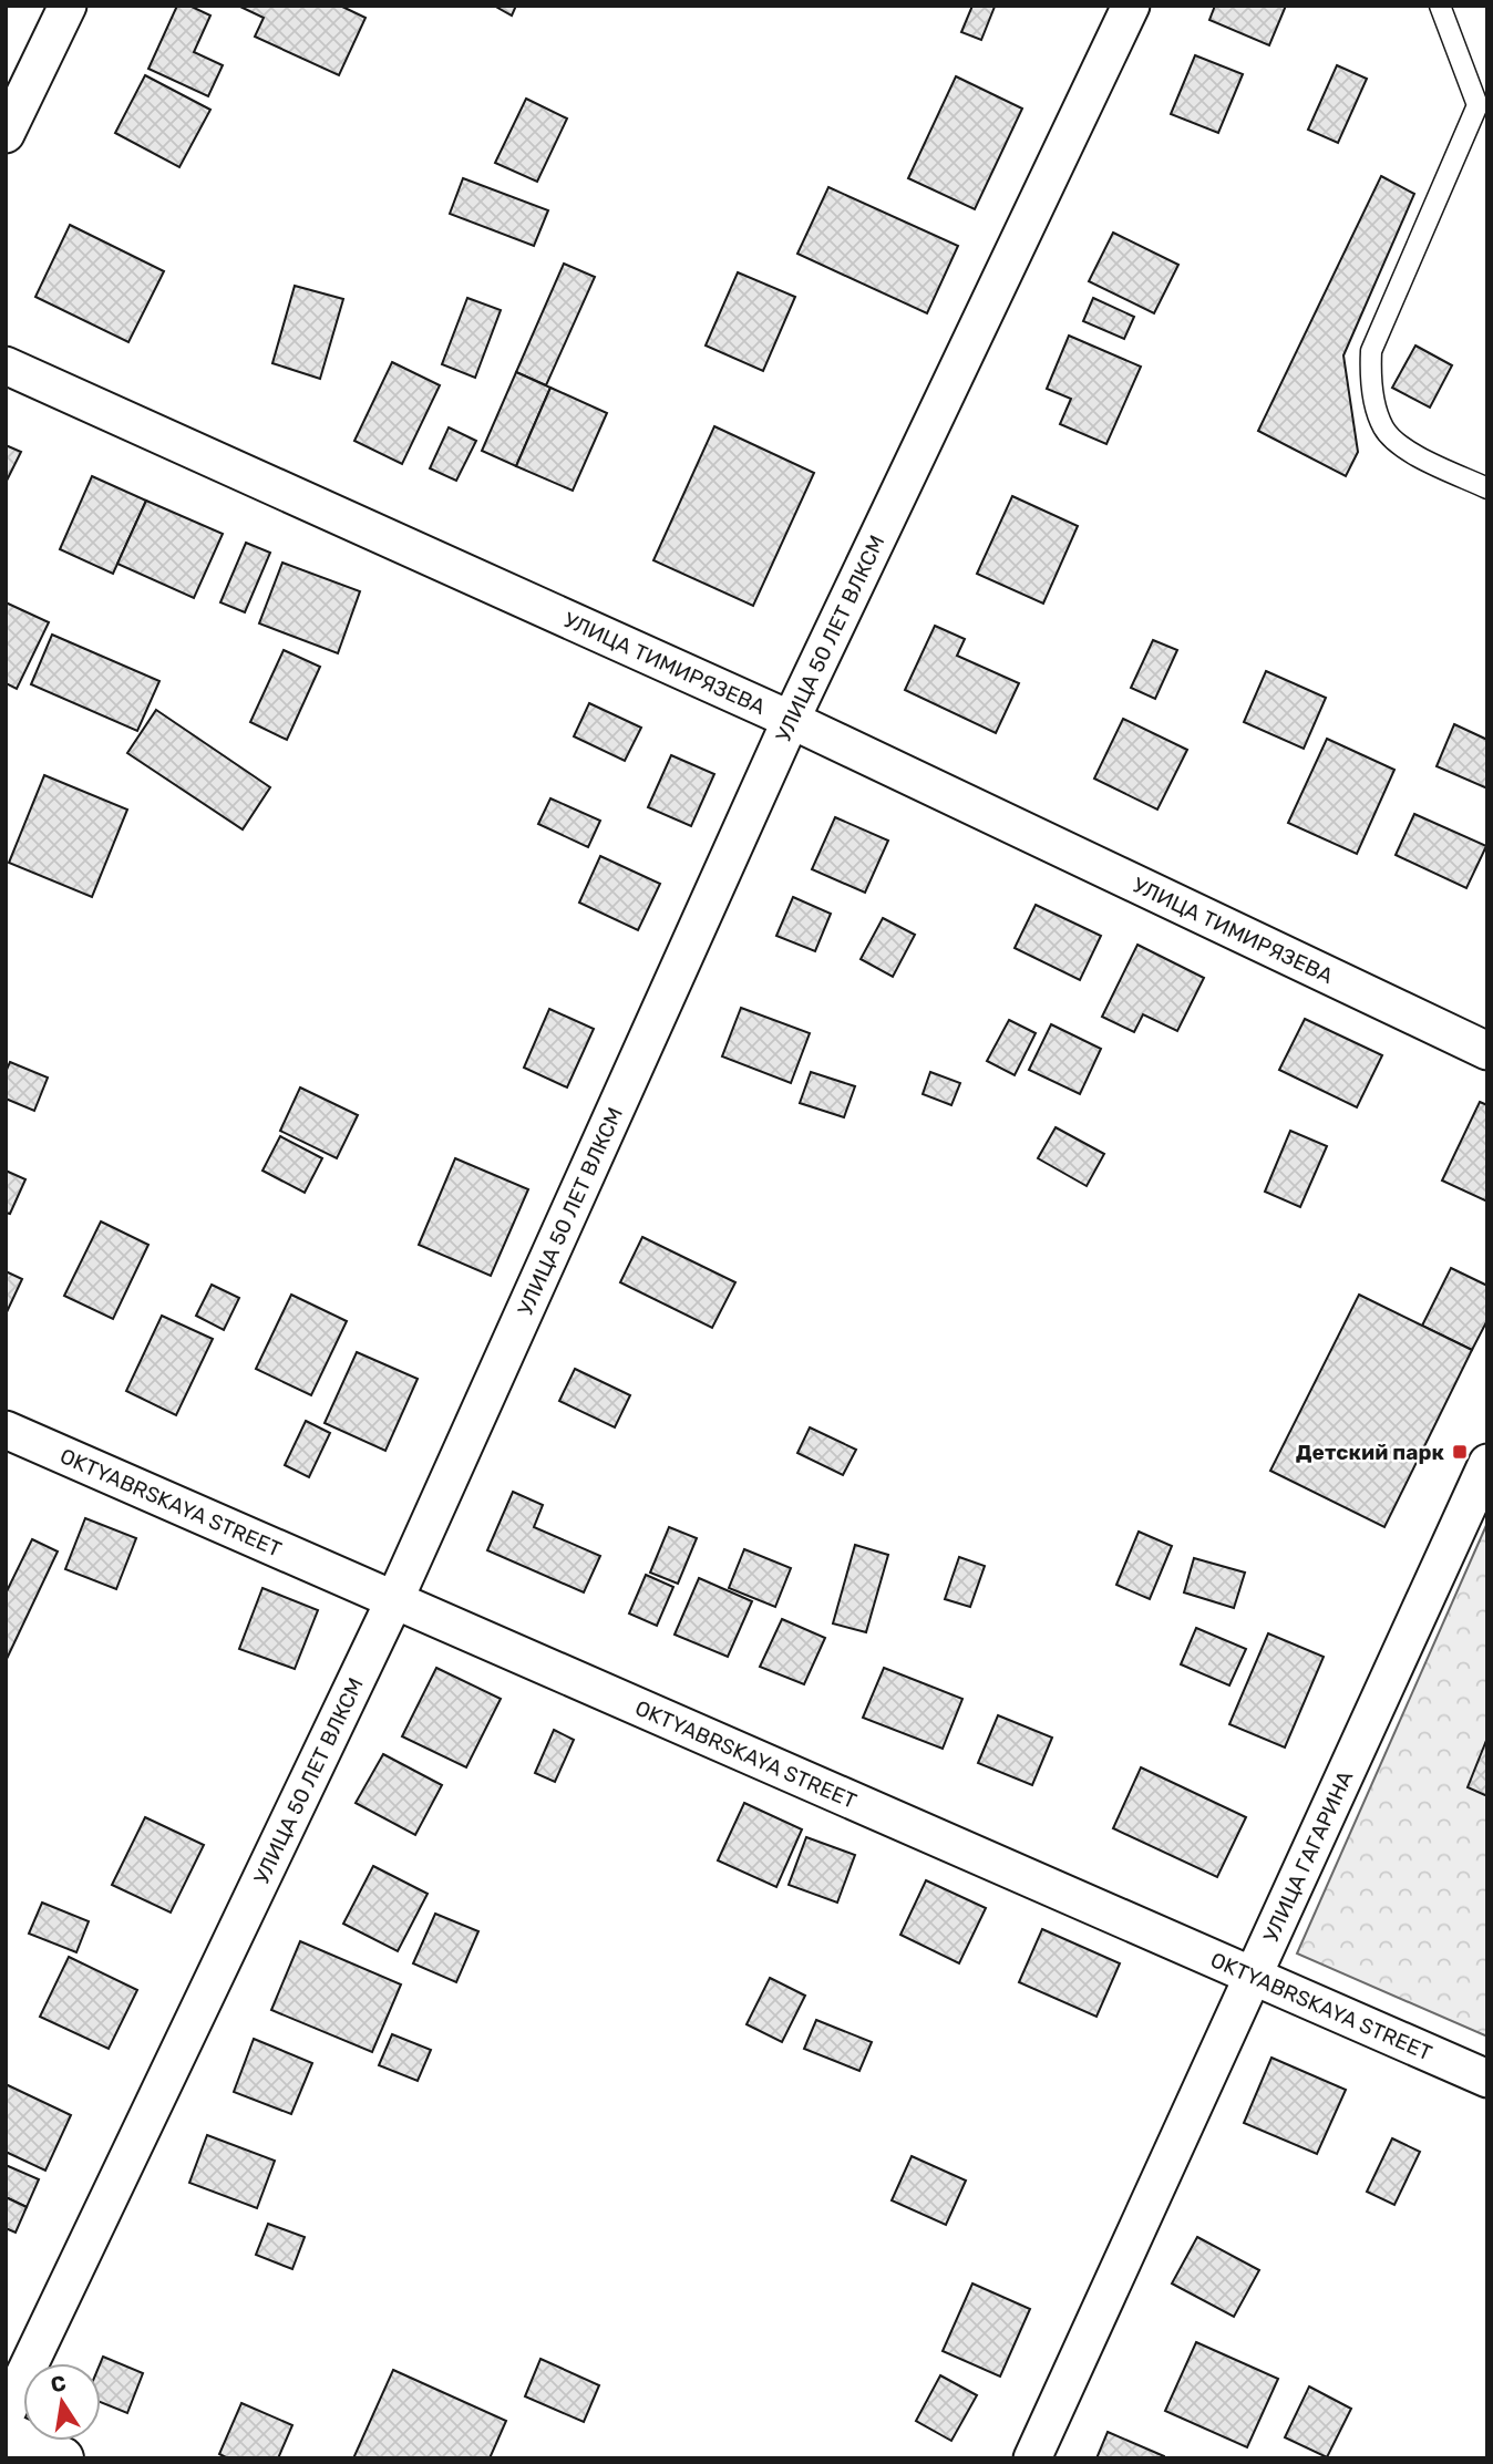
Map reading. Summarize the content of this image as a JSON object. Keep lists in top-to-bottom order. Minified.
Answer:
{"streets":{"street":["УЛИЦА 50 ЛЕТ ВЛКСМ","УЛИЦА ТИМИРЯЗЕВА","OKTYABRSKAYA STREET","УЛИЦА ГАГАРИНА"]},"crossings":[["УЛИЦА 50 ЛЕТ ВЛКСМ","УЛИЦА ТИМИРЯЗЕВА"],["УЛИЦА 50 ЛЕТ ВЛКСМ","OKTYABRSKAYA STREET"],["OKTYABRSKAYA STREET","УЛИЦА ГАГАРИНА"]],"places":{"transit":["Детский парк"]},"north":"top"}
